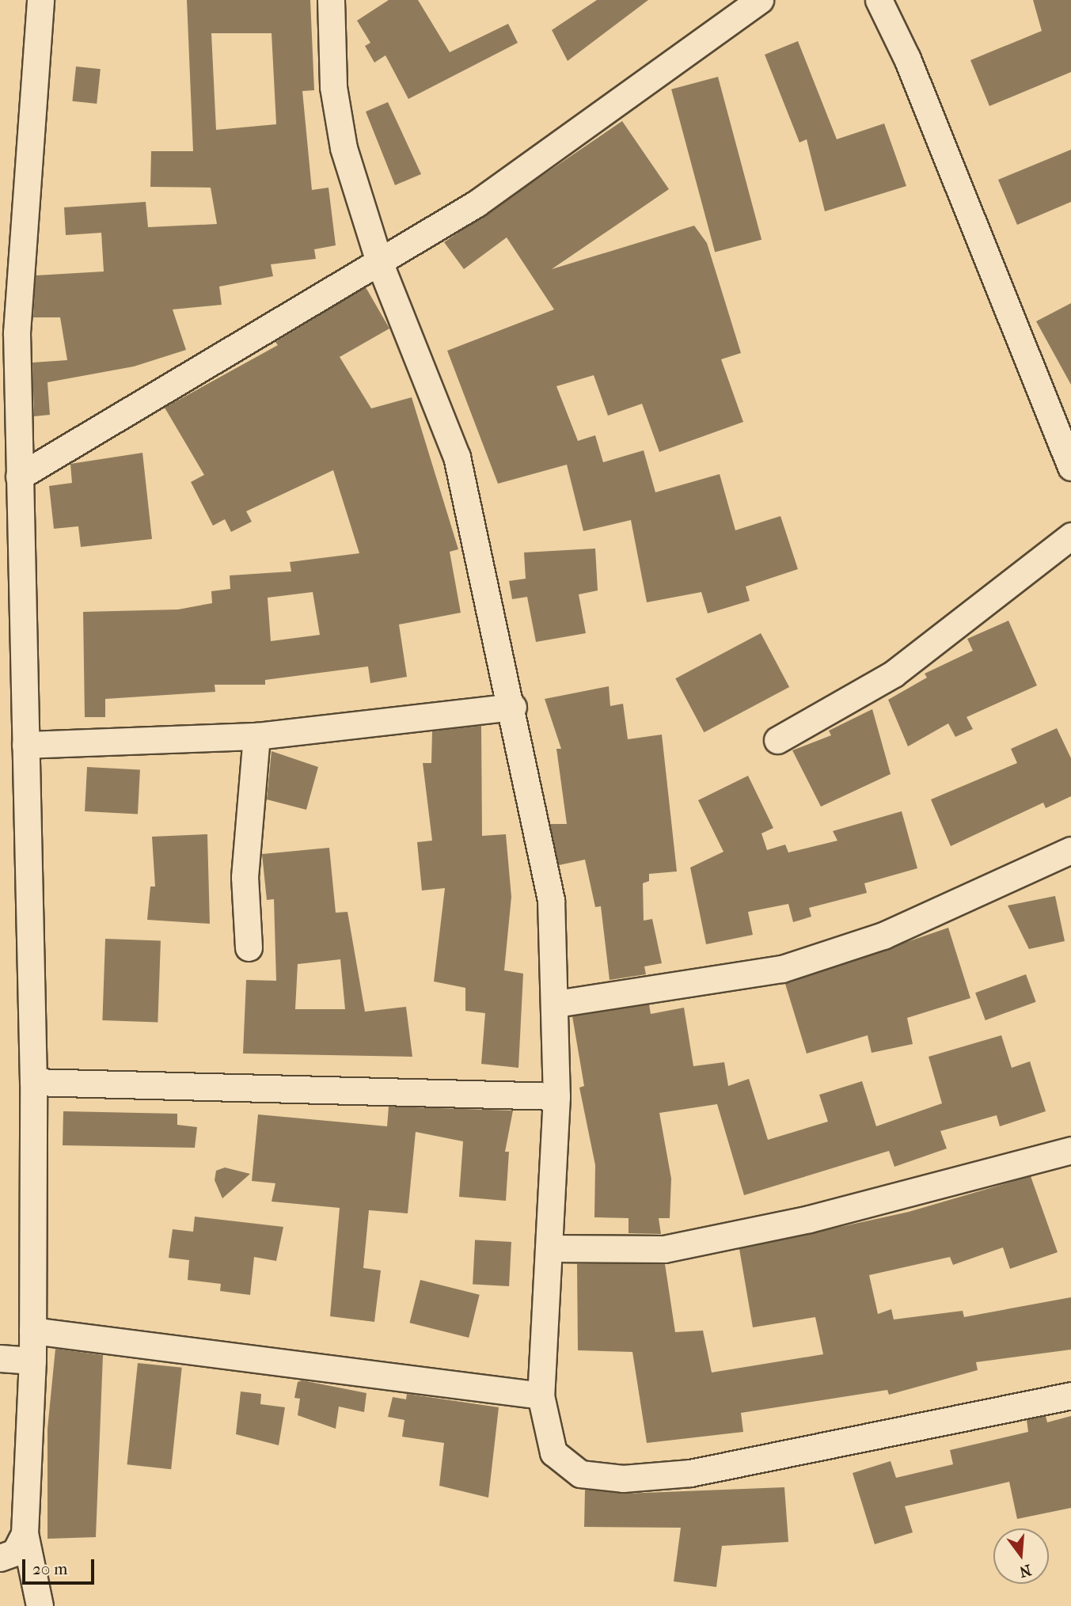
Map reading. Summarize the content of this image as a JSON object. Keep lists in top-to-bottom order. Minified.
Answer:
{"scale_bar":"20 m","north":"bottom"}
